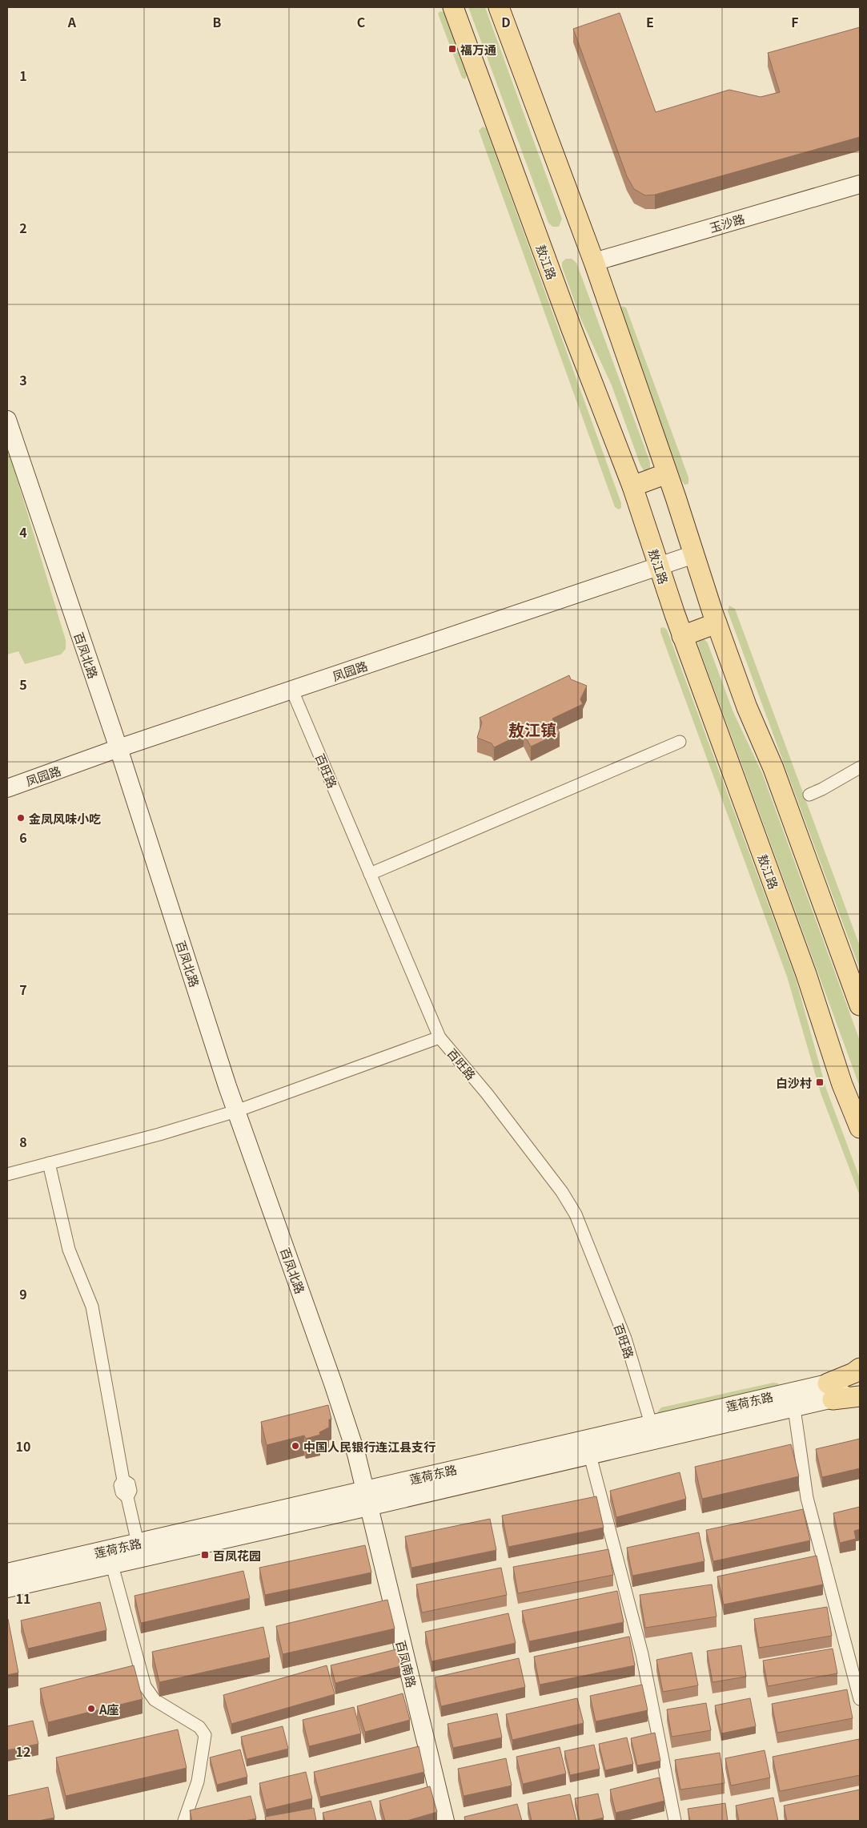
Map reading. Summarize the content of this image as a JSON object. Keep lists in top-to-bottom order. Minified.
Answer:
{"streets":{"main road":["敖江路"],"street":["玉沙路","百凤北路","凤园路","百旺路","莲荷东路","百凤南路"]},"crossings":[["敖江路","凤园路"],["百凤北路","凤园路"],["百凤北路","莲荷东路"],["百凤北路","百凤南路"],["凤园路","百旺路"],["百旺路","莲荷东路"],["莲荷东路","百凤南路"]],"districts":["敖江镇"],"places":{"transit":["福万通","白沙村","百凤花园"],"other":["金凤风味小吃","中国人民银行连江县支行","A座"]},"grid":{"columns":["A","B","C","D","E","F"],"rows":["1","2","3","4","5","6","7","8","9","10","11","12"]}}
